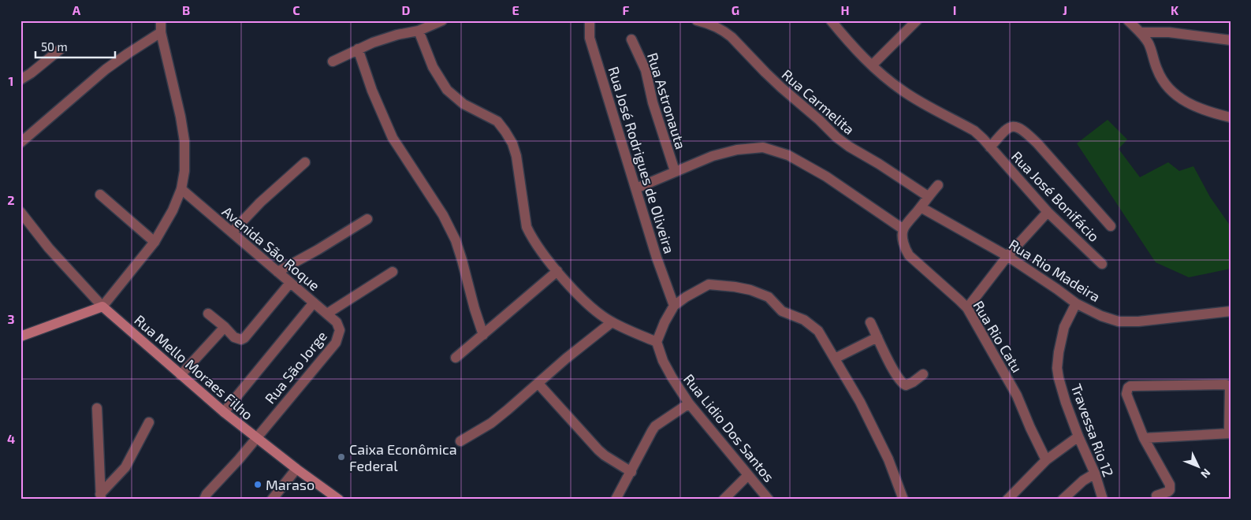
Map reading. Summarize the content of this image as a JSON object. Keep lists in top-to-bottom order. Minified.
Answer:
{"streets":{"main road":["Rua Mello Moraes Filho"],"street":["Rua Astronauta","Rua Carmelita","Rua José Rodrigues de Oliveira","Rua José Bonifácio","Avenida São Roque","Rua Rio Madeira","Rua Rio Catu","Rua São Jorge","Rua Lidio Dos Santos","Travessa Rio 12"]},"crossings":[["Avenida São Roque","Rua São Jorge"],["Rua Rio Madeira","Travessa Rio 12"],["Rua Mello Moraes Filho","Rua São Jorge"]],"places":["Caixa Econômica Federal","Maraso"],"scale_bar":"50 m","north":"bottom right","grid":{"columns":["A","B","C","D","E","F","G","H","I","J","K"],"rows":["1","2","3","4"]}}
